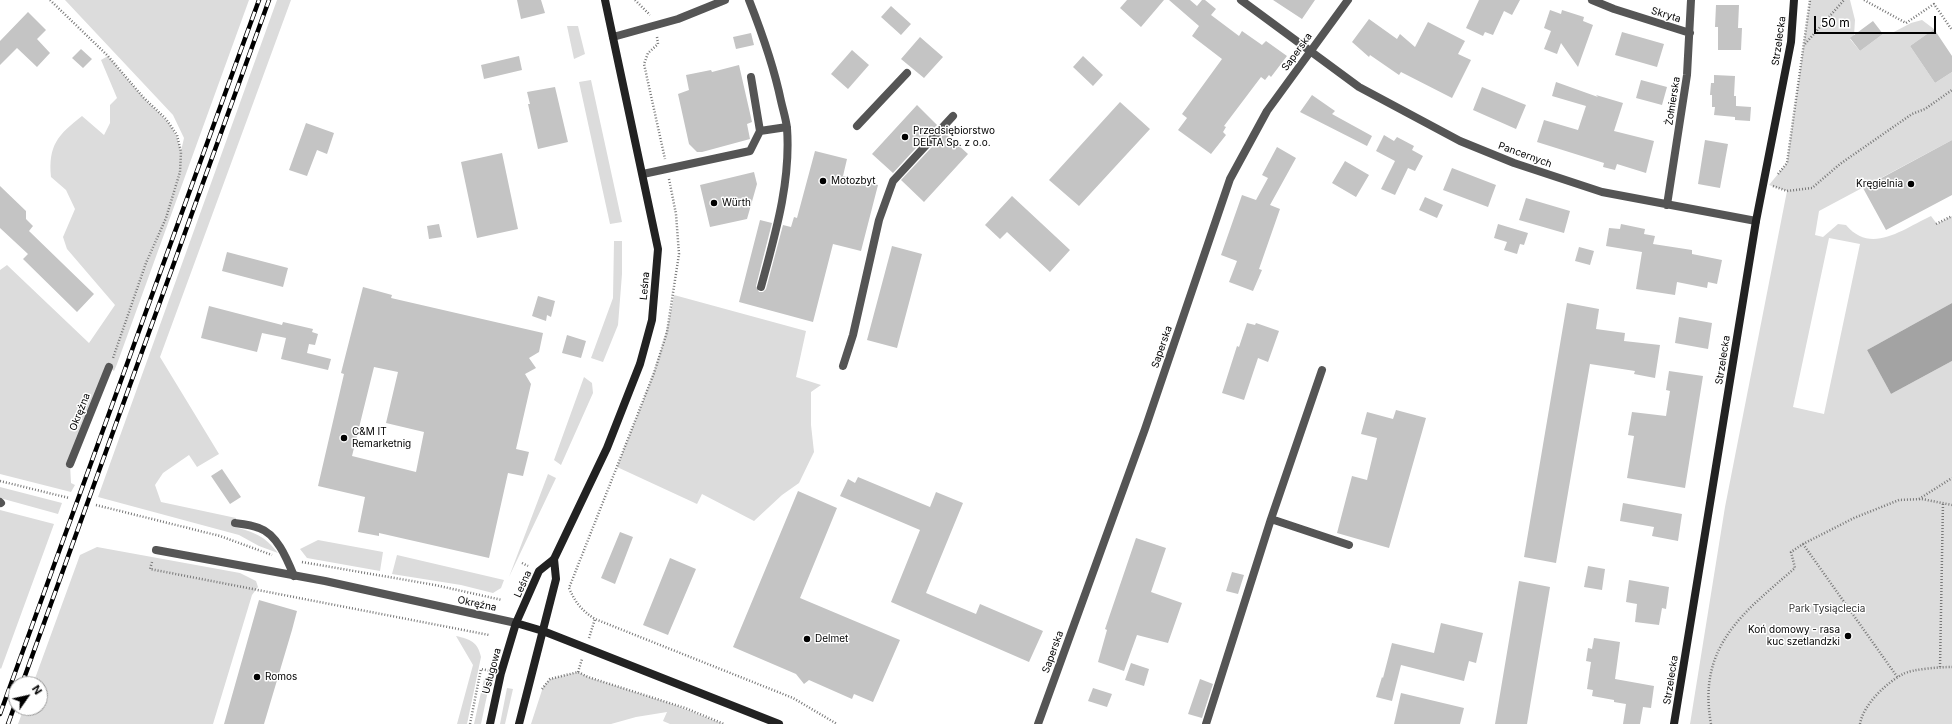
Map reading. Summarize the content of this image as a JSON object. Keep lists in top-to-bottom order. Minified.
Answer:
{"streets":{"street":["Skryta","Strzelecka","Saperska","Żołnierska","Pancernych","Leśna","Okrężna","Usługowa"]},"crossings":[["Skryta","Żołnierska"],["Strzelecka","Pancernych"],["Saperska","Pancernych"],["Żołnierska","Pancernych"],["Leśna","Okrężna"],["Leśna","Usługowa"],["Okrężna","Usługowa"]],"parks":["Park Tysiąclecia"],"places":["Przedsiębiorstwo DELTA Sp. z o.o.","Motozbyt","Kręgielnia","Würth","C&M IT Remarketnig","Koń domowy - rasa kuc szetlandzki","Delmet","Romos"],"scale_bar":"50 m","north":"top right"}
